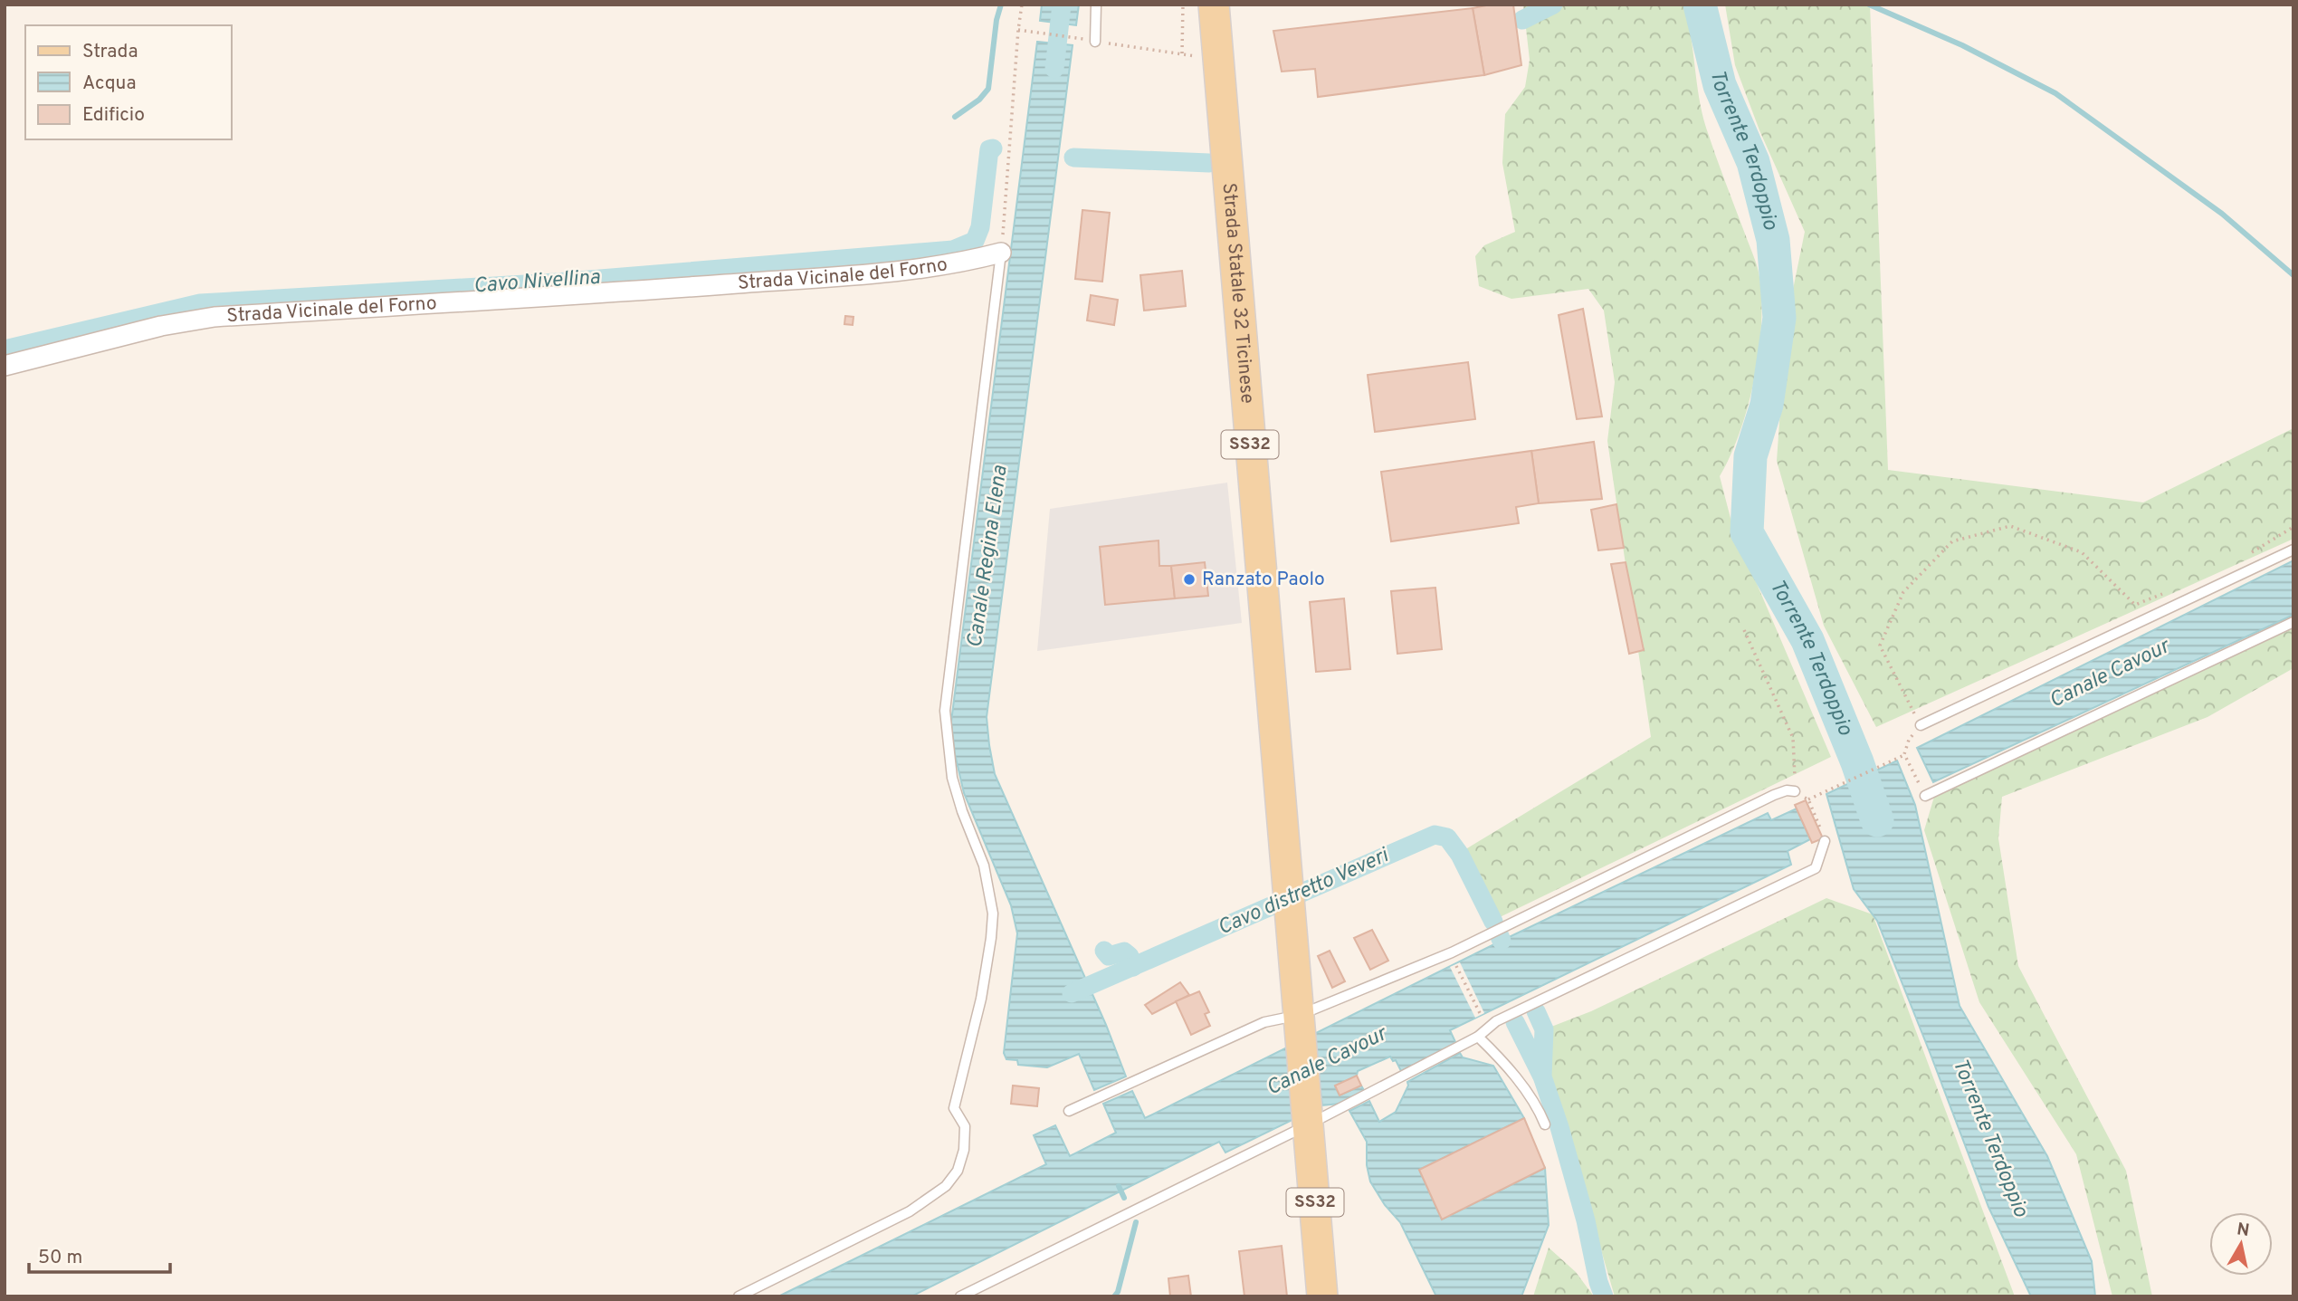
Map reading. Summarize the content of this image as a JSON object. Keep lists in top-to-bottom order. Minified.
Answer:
{"streets":{"main road":["Strada Statale 32 Ticinese","SS32"],"street":["Strada Vicinale del Forno"]},"crossings":[["Strada Statale 32 Ticinese","SS32"]],"water":["Torrente Terdoppio","Cavo Nivellina","Canale Regina Elena","Canale Cavour","Cavo distretto Veveri"],"places":["Ranzato Paolo"],"legend":["Strada","Acqua","Edificio"],"scale_bar":"50 m","north":"top"}
